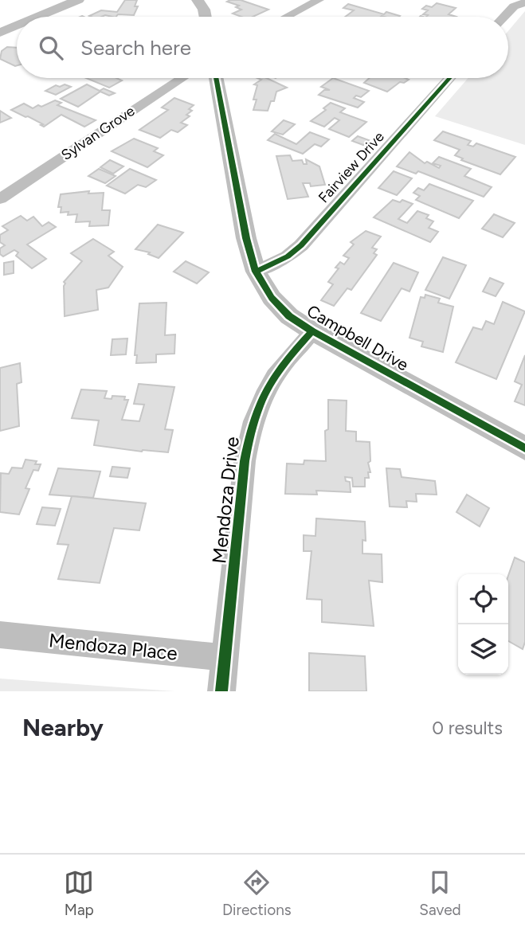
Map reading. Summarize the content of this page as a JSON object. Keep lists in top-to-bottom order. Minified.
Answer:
{"streets":{"street":["Sylvan Grove","Fairview Drive","Campbell Drive","Mendoza Drive","Mendoza Place"]},"crossings":[["Fairview Drive","Campbell Drive"],["Campbell Drive","Mendoza Drive"],["Mendoza Drive","Mendoza Place"]],"page":{"search":"Search here","heading":["Nearby","0 results"],"nav":["Map","Directions","Saved"]}}
